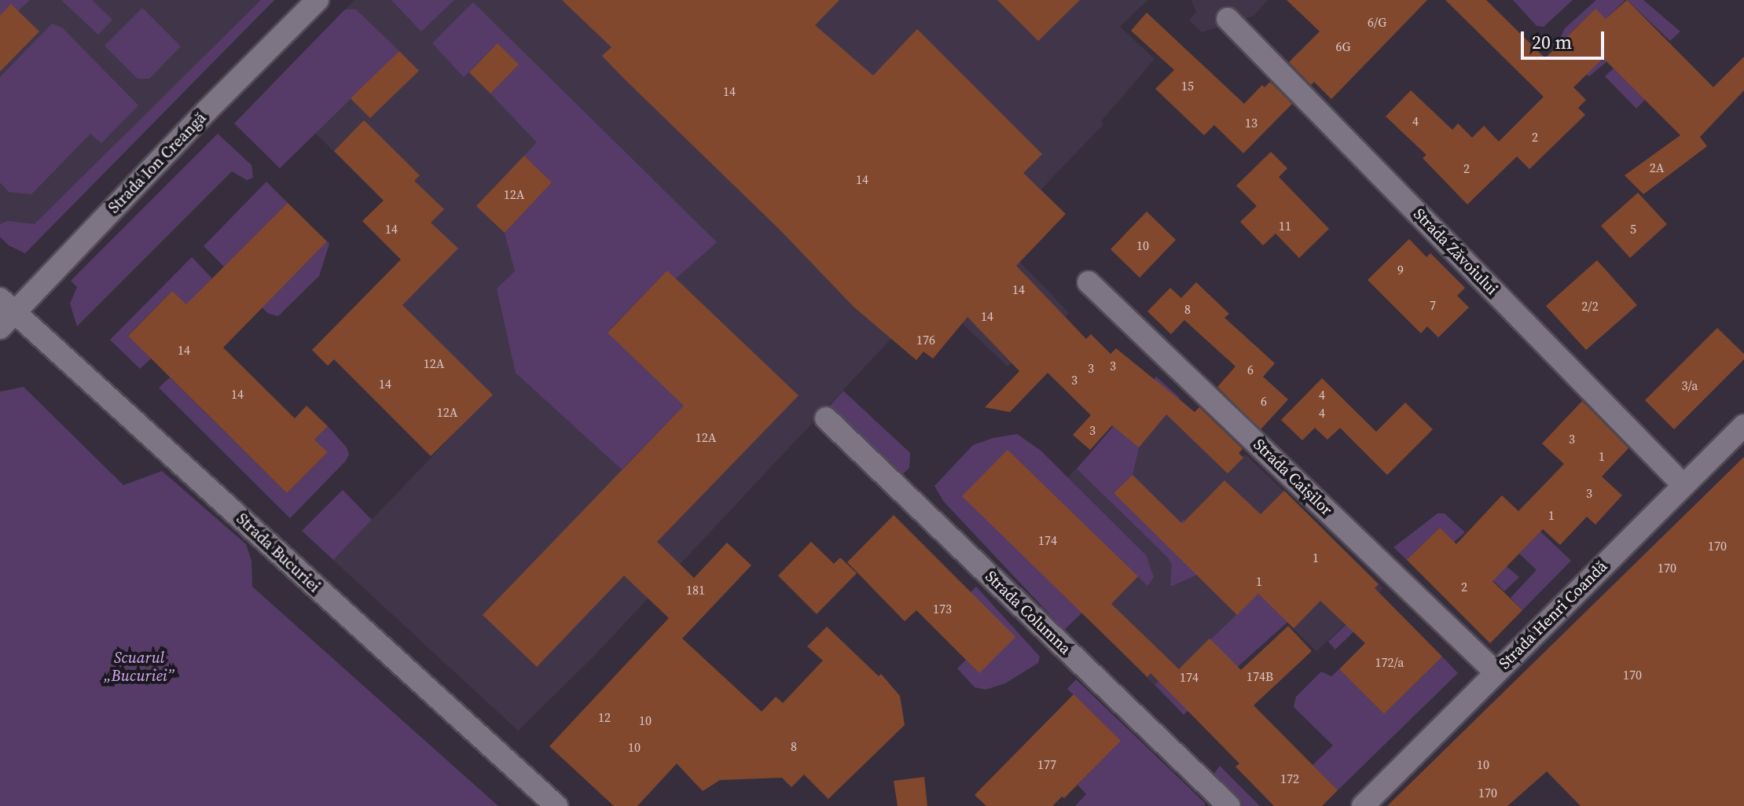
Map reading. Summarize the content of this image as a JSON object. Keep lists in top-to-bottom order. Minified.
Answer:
{"streets":{"street":["Strada Ion Creangă","Strada Zăvoiului","Strada Caișilor","Strada Bucuriei","Strada Columna","Strada Henri Coandă"]},"crossings":[["Strada Ion Creangă","Strada Bucuriei"],["Strada Zăvoiului","Strada Henri Coandă"],["Strada Caișilor","Strada Henri Coandă"]],"parks":["Scuarul „Bucuriei”"],"house_numbers":["6/G","6G","15","14","4","13","2","2A","2","14","12A","11","14","5","10","9","14","7","2/2","8","14","176","14","12A","3","3","6","3","14","3/a","14","4","6","12A","4","3","12A","3","1","3","1","174","170","1","170","1","2","181","173","172/a","170","174B","174","12","10","8","10","177","10","172","170"],"scale_bar":"20 m"}
